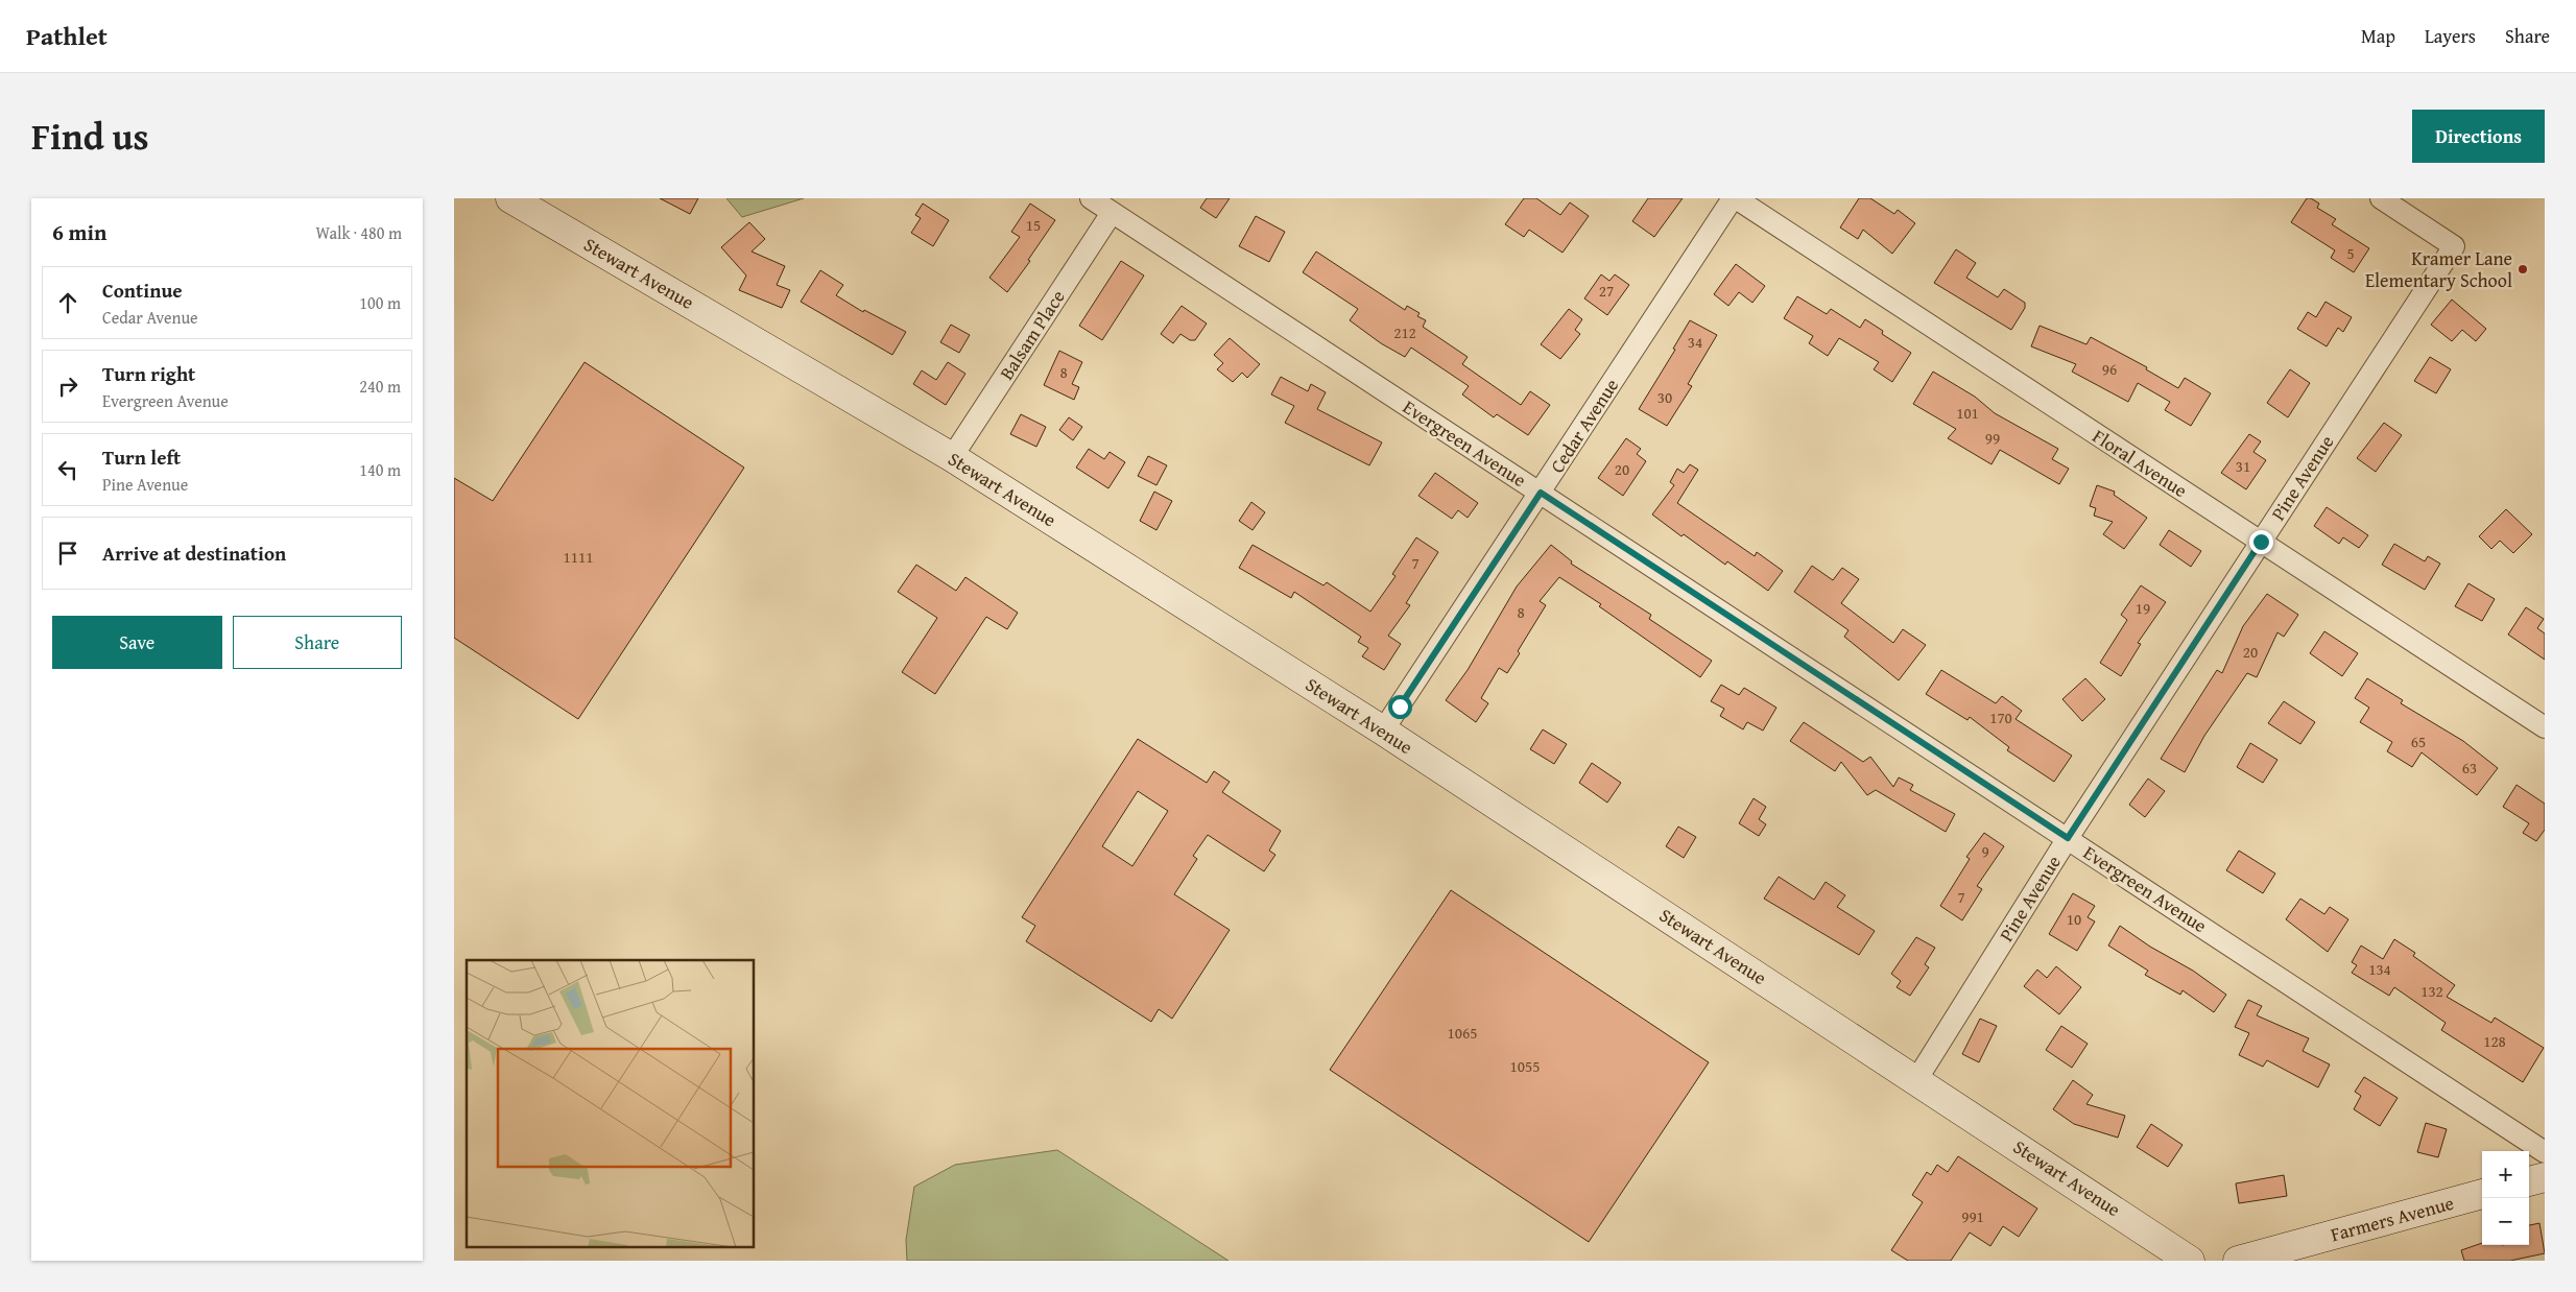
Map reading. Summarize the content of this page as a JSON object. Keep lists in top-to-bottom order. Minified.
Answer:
{"streets":{"main road":["Stewart Avenue","Farmers Avenue"],"street":["Balsam Place","Cedar Avenue","Evergreen Avenue","Floral Avenue","Pine Avenue"]},"crossings":[["Stewart Avenue","Balsam Place"],["Stewart Avenue","Cedar Avenue"],["Stewart Avenue","Pine Avenue"],["Balsam Place","Evergreen Avenue"],["Cedar Avenue","Evergreen Avenue"],["Cedar Avenue","Floral Avenue"],["Evergreen Avenue","Pine Avenue"],["Floral Avenue","Pine Avenue"]],"places":["Kramer Lane Elementary School"],"house_numbers":["15","5","27","212","34","96","8","30","101","99","31","20","1111","7","19","8","20","170","65","63","9","7","10","134","132","1065","128","1055","991"],"page":{"header":"Pathlet","nav":["Map","Layers","Share"],"title":"Find us","buttons":["Directions",["Save","Share"]],"heading":["6 min","Walk · 480 m"],"list":[["Continue","Cedar Avenue","100 m"],["Turn right","Evergreen Avenue","240 m"],["Turn left","Pine Avenue","140 m"],"Arrive at destination"],"map_buttons":["+","−"]}}
